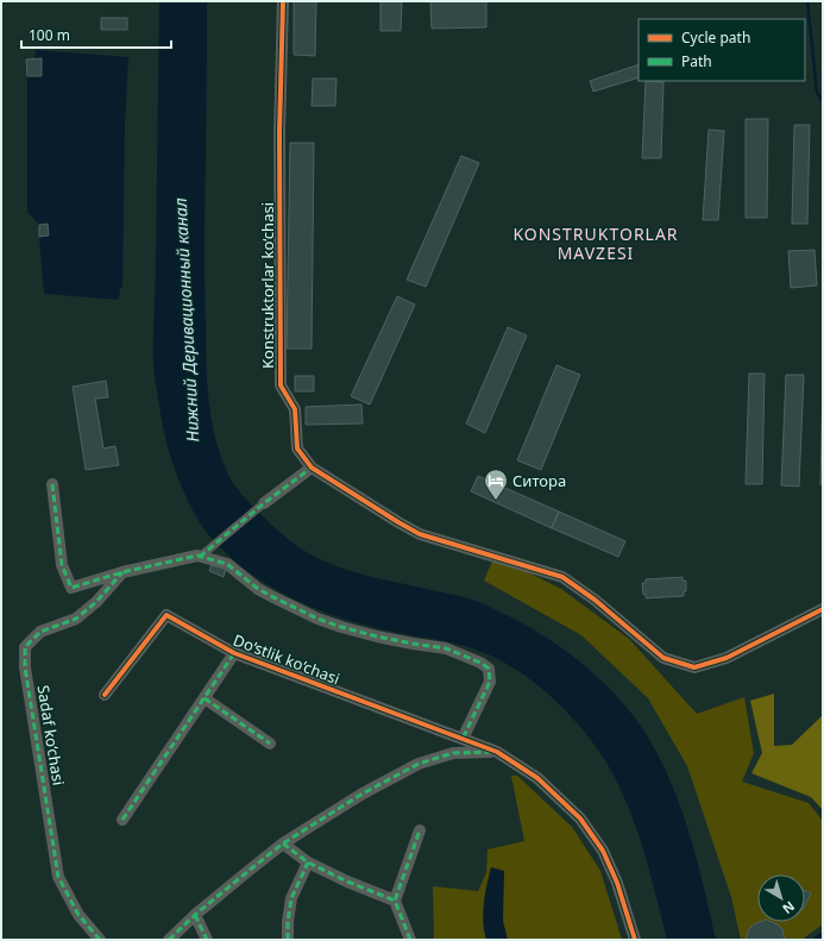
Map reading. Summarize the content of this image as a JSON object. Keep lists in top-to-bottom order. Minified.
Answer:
{"streets":{"street":["Konstruktorlar ko‘chasi","Do‘stlik ko‘chasi","Sadaf ko‘chasi"]},"districts":["KONSTRUKTORLAR MAVZESI"],"water":["Нижний Деривационный канал"],"places":{"hotel":["Ситора"]},"legend":["Cycle path","Path"],"scale_bar":"100 m","north":"bottom right"}
